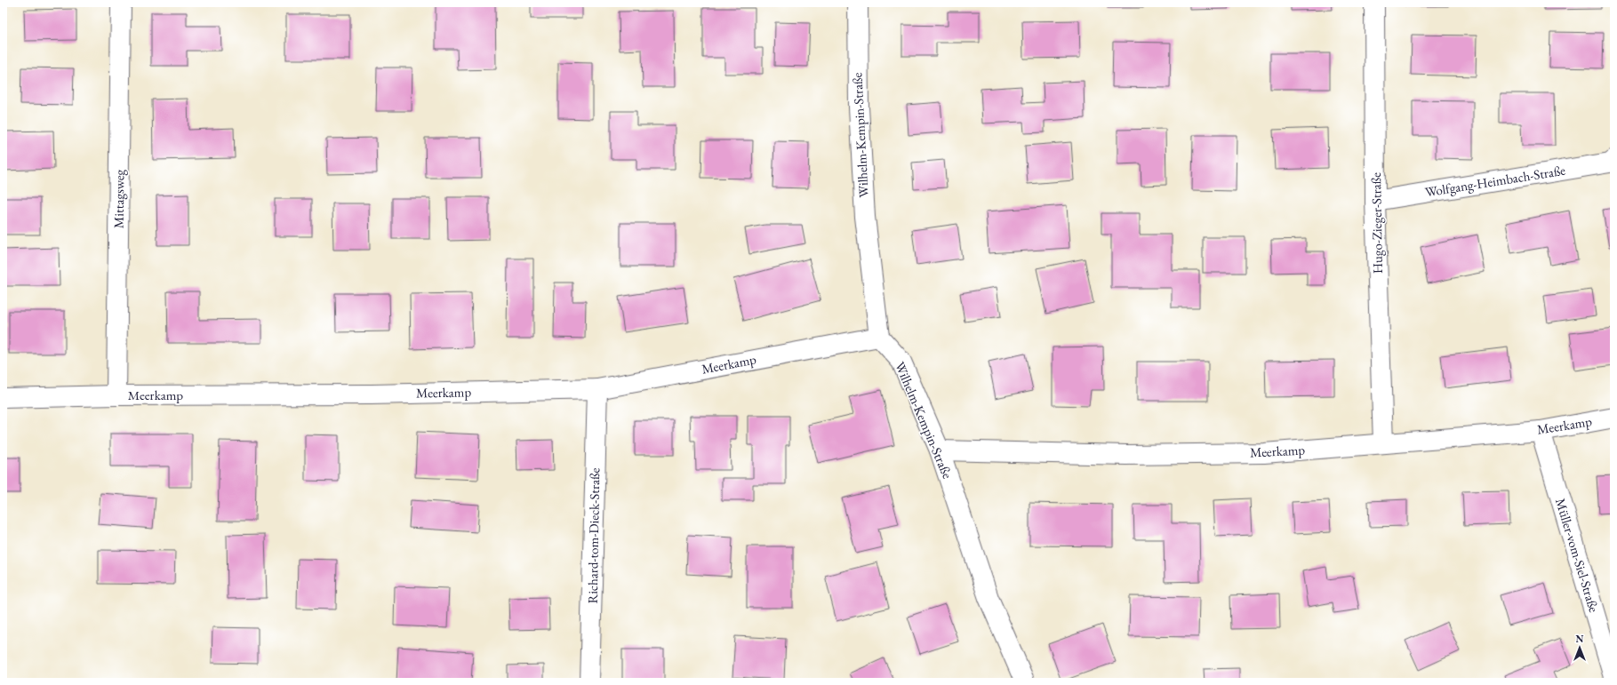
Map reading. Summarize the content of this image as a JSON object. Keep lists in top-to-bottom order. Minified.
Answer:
{"streets":{"street":["Wilhelm-Kempin-Straße","Wolfgang-Heimbach-Straße","Mittagsweg","Hugo-Zieger-Straße","Meerkamp","Richard-tom-Dieck-Straße","Müller-vom-Siel-Straße"]},"crossings":[["Wilhelm-Kempin-Straße","Meerkamp"],["Wolfgang-Heimbach-Straße","Hugo-Zieger-Straße"],["Mittagsweg","Meerkamp"],["Hugo-Zieger-Straße","Meerkamp"],["Meerkamp","Richard-tom-Dieck-Straße"],["Meerkamp","Müller-vom-Siel-Straße"]],"north":"top"}
